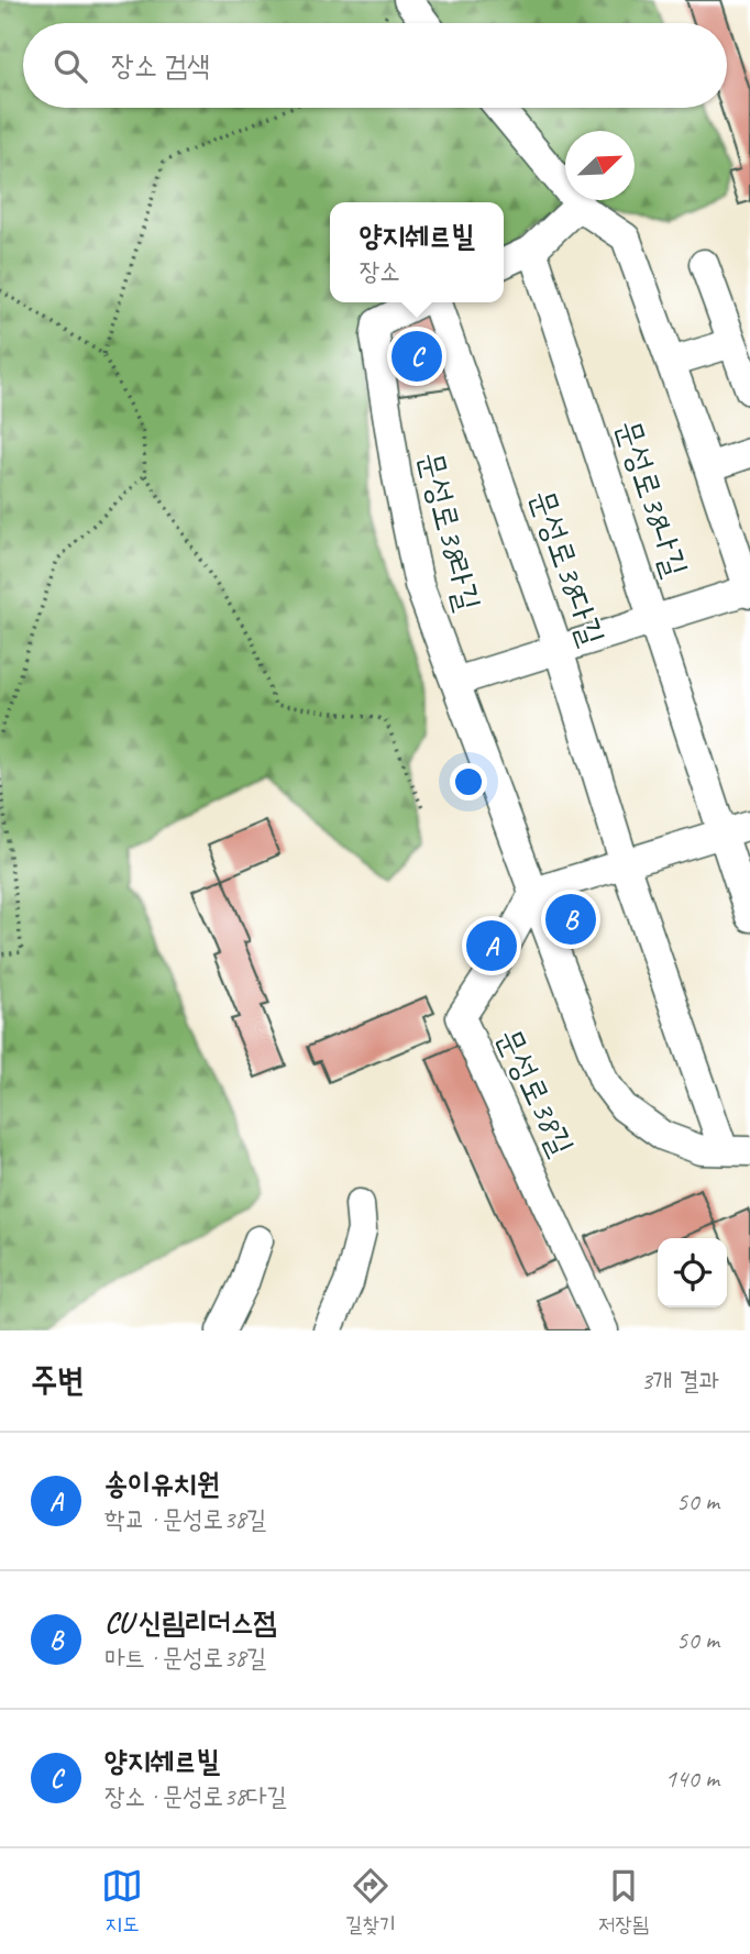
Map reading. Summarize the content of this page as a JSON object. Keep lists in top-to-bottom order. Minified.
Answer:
{"streets":{"street":["문성로38나길","문성로38라길","문성로38다길","문성로38길"]},"crossings":[["문성로38라길","문성로38길"],["문성로38다길","문성로38길"]],"north":"top right","page":{"search":"장소 검색","popup":["양지쉐르빌","장소"],"pins":["C","B","A"],"heading":["주변","3개 결과"],"list":[{"mark":"A","name":"송이유치원","note":"학교 · 문성로38길","value":"50 m"},{"mark":"B","name":"CU 신림리더스점","note":"마트 · 문성로38길","value":"50 m"},{"mark":"C","name":"양지쉐르빌","note":"장소 · 문성로38다길","value":"140 m"}],"nav":["지도","길찾기","저장됨"]}}
